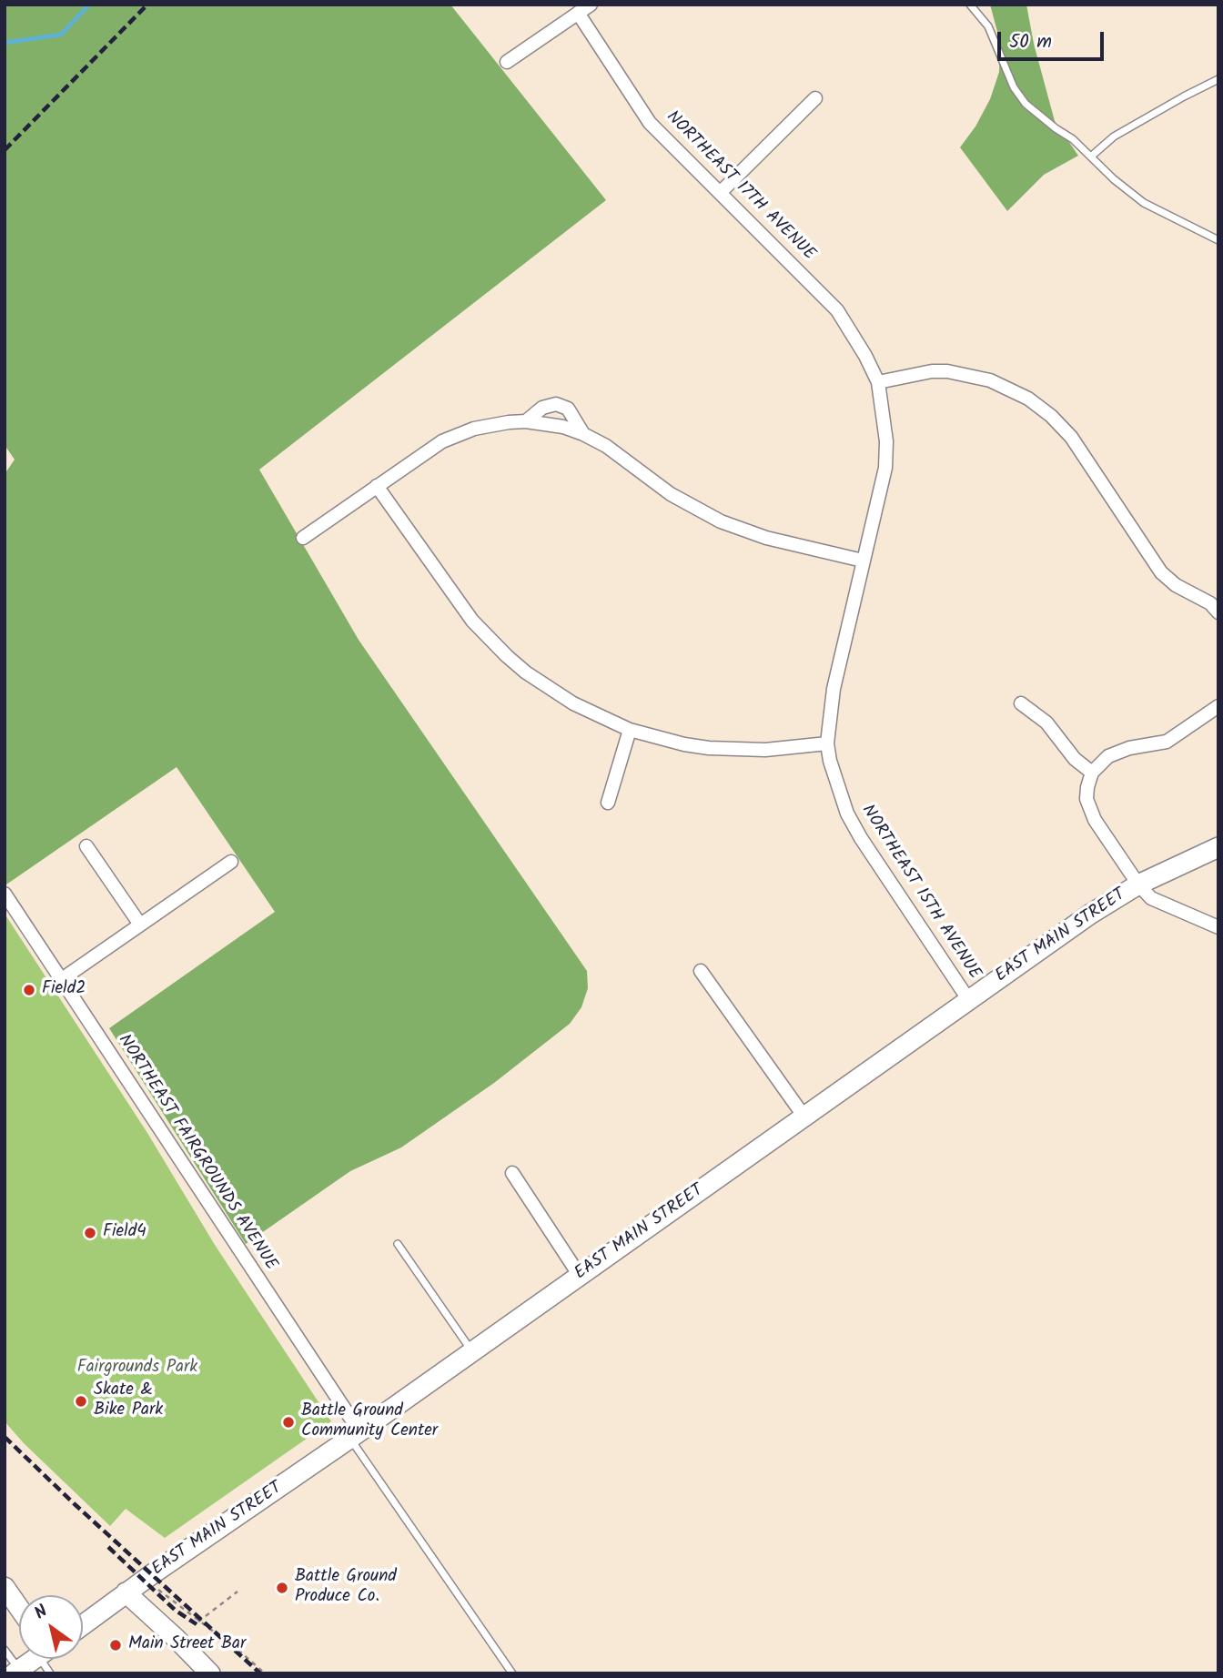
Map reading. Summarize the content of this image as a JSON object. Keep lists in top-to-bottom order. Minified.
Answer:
{"streets":{"main road":["EAST MAIN STREET"],"street":["NORTHEAST 17TH AVENUE","NORTHEAST 15TH AVENUE","NORTHEAST FAIRGROUNDS AVENUE"]},"crossings":[["NORTHEAST 17TH AVENUE","NORTHEAST 15TH AVENUE"],["NORTHEAST 15TH AVENUE","EAST MAIN STREET"],["EAST MAIN STREET","NORTHEAST FAIRGROUNDS AVENUE"]],"parks":["Fairgrounds Park"],"places":["Field2","Field4","Skate & Bike Park","Battle Ground Community Center","Battle Ground Produce Co.","Main Street Bar"],"scale_bar":"50 m","north":"top left"}
